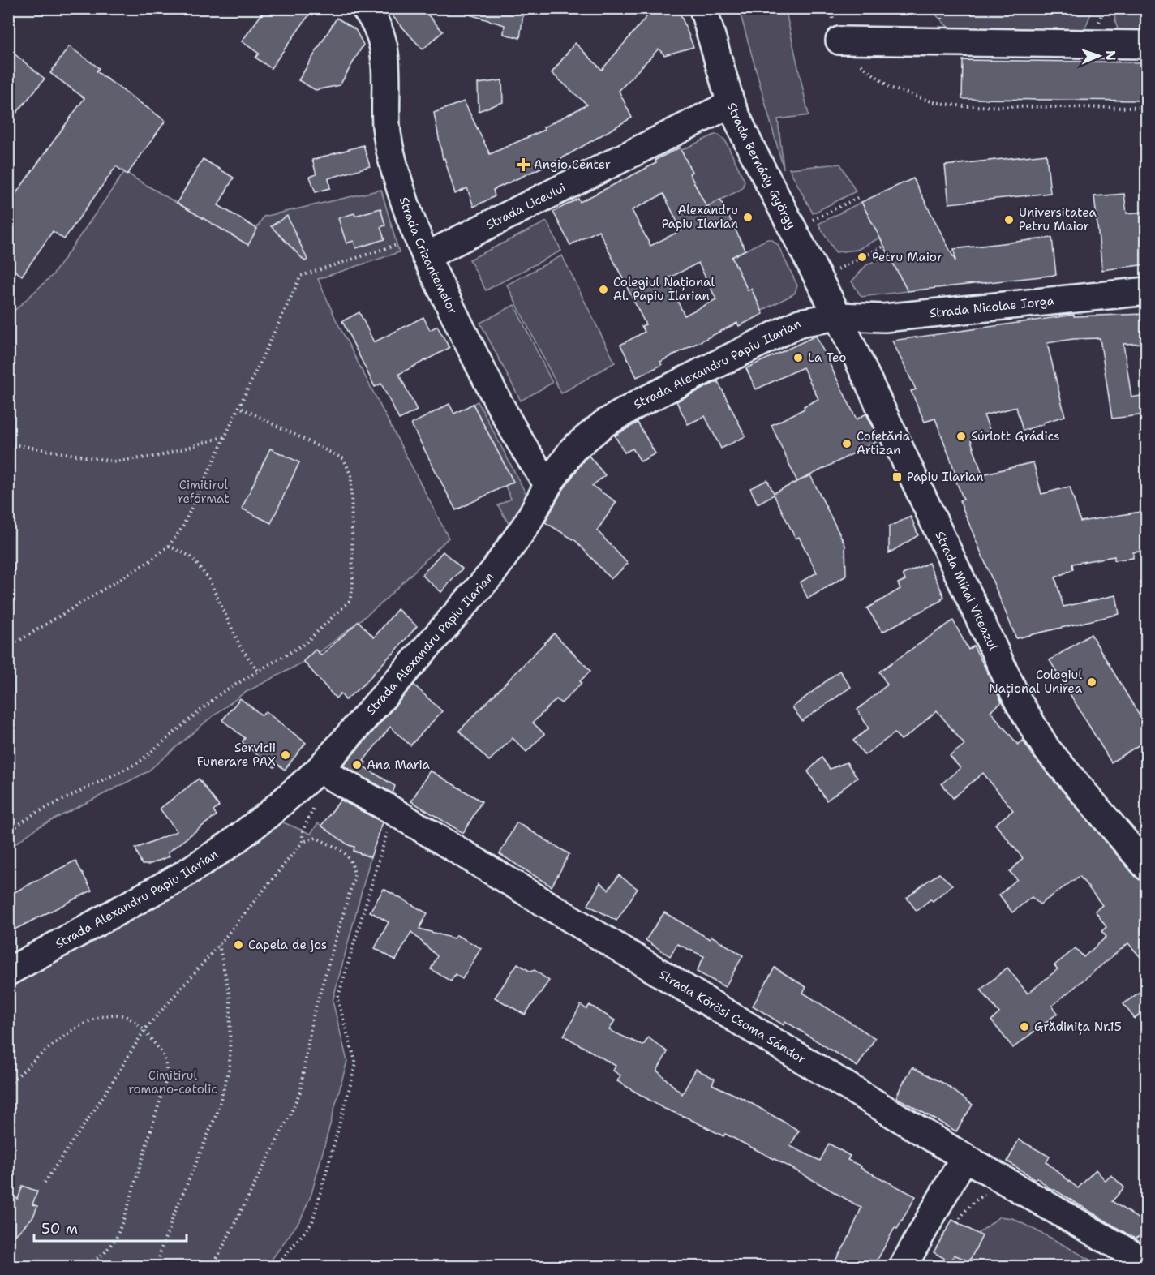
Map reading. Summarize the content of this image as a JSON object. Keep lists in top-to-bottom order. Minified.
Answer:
{"streets":{"street":["Strada Bernády György","Strada Liceului","Strada Crizantemelor","Strada Nicolae Iorga","Strada Alexandru Papiu Ilarian","Strada Mihai Viteazul","Strada Kőrösi Csoma Sándor"]},"crossings":[["Strada Bernády György","Strada Liceului"],["Strada Bernády György","Strada Nicolae Iorga"],["Strada Bernády György","Strada Alexandru Papiu Ilarian"],["Strada Bernády György","Strada Mihai Viteazul"],["Strada Liceului","Strada Crizantemelor"],["Strada Crizantemelor","Strada Alexandru Papiu Ilarian"],["Strada Nicolae Iorga","Strada Alexandru Papiu Ilarian"],["Strada Nicolae Iorga","Strada Mihai Viteazul"],["Strada Alexandru Papiu Ilarian","Strada Mihai Viteazul"],["Strada Alexandru Papiu Ilarian","Strada Kőrösi Csoma Sándor"]],"parks":["Cimitirul reformat","Cimitirul romano-catolic"],"places":{"health":["Angio Center"],"other":["Alexandru Papiu Ilarian","Universitatea Petru Maior","Petru Maior","Colegiul Național Al. Papiu Ilarian","La Teo","Súrlott Grádics","Cofetăria Artizan","Colegiul Național Unirea","Servicii Funerare PAX","Ana Maria","Capela de jos","Grădinița Nr.15"],"transit":["Papiu Ilarian"]},"scale_bar":"50 m","north":"right"}
